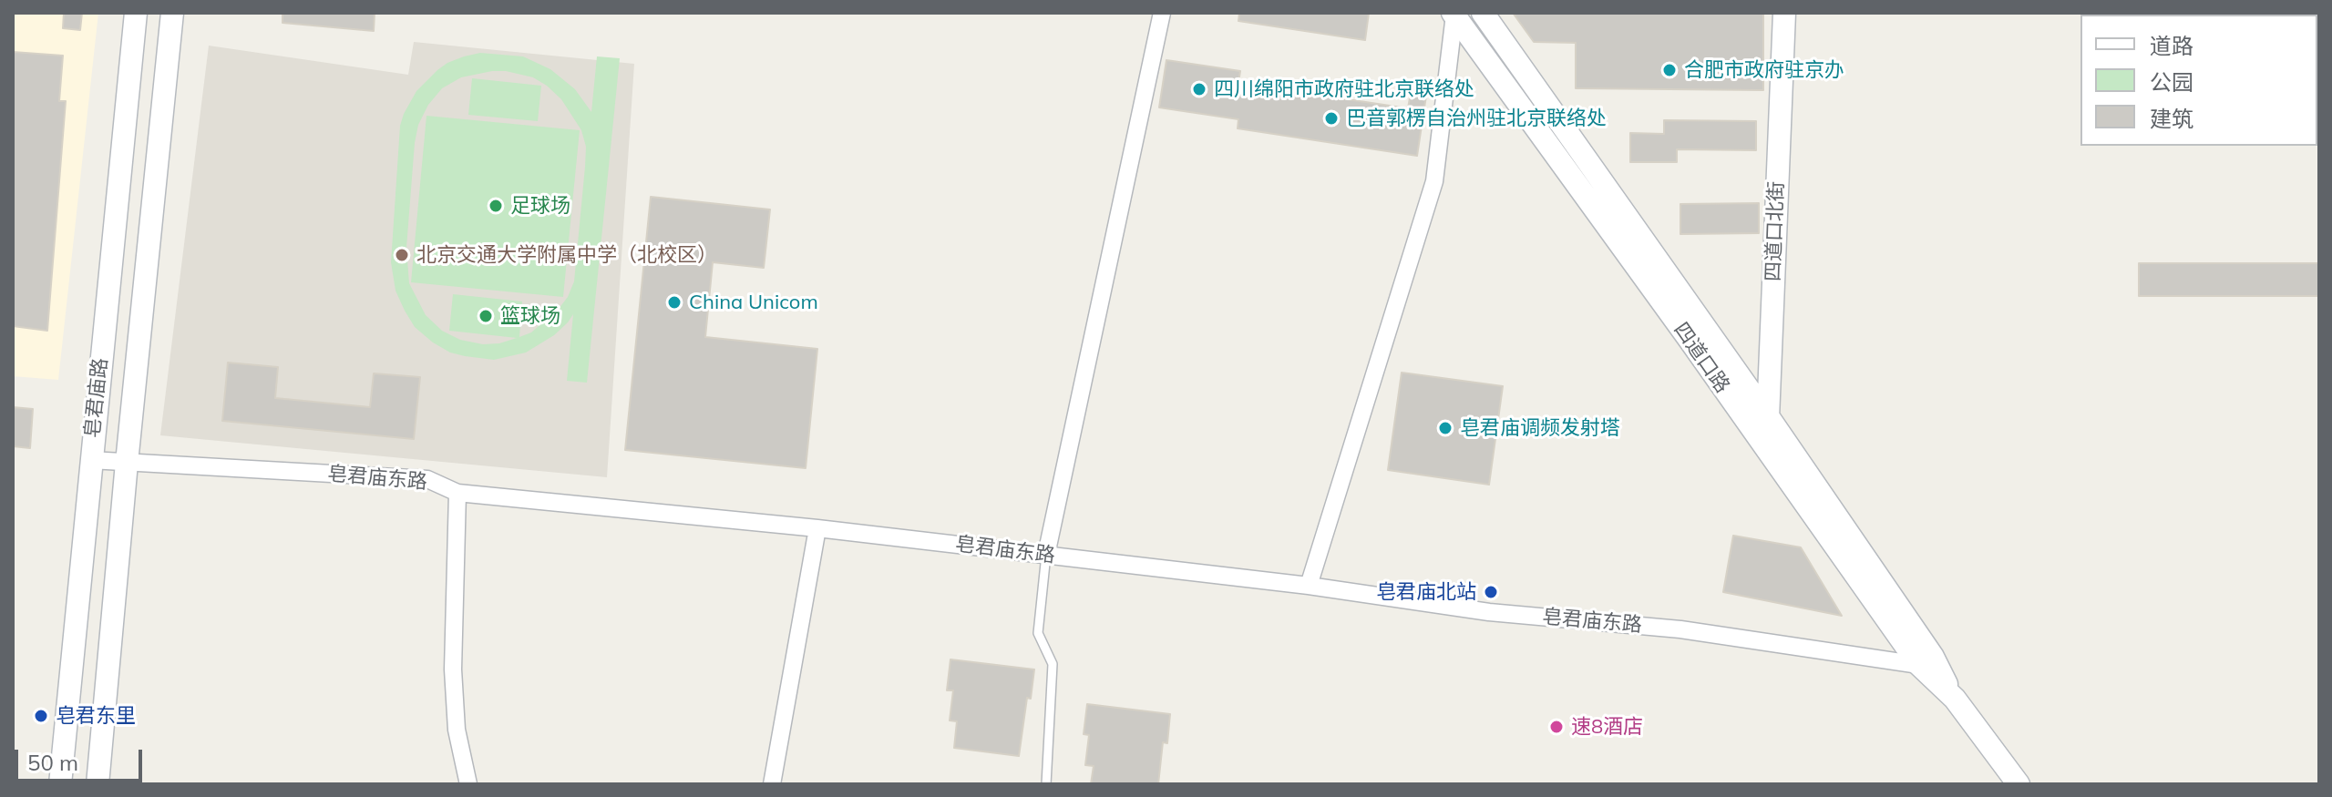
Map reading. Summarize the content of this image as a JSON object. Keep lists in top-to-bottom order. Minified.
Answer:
{"streets":{"street":["四道口北街","四道口路","皂君庙路","皂君庙东路"]},"crossings":[["四道口北街","四道口路"],["四道口路","皂君庙东路"],["皂君庙路","皂君庙东路"]],"places":["合肥市政府驻京办","四川绵阳市政府驻北京联络处","巴音郭楞自治州驻北京联络处","足球场","北京交通大学附属中学（北校区）","China Unicom","篮球场","皂君庙调频发射塔","皂君庙北站","皂君东里","速8酒店"],"legend":["道路","公园","建筑"],"scale_bar":"50 m"}
